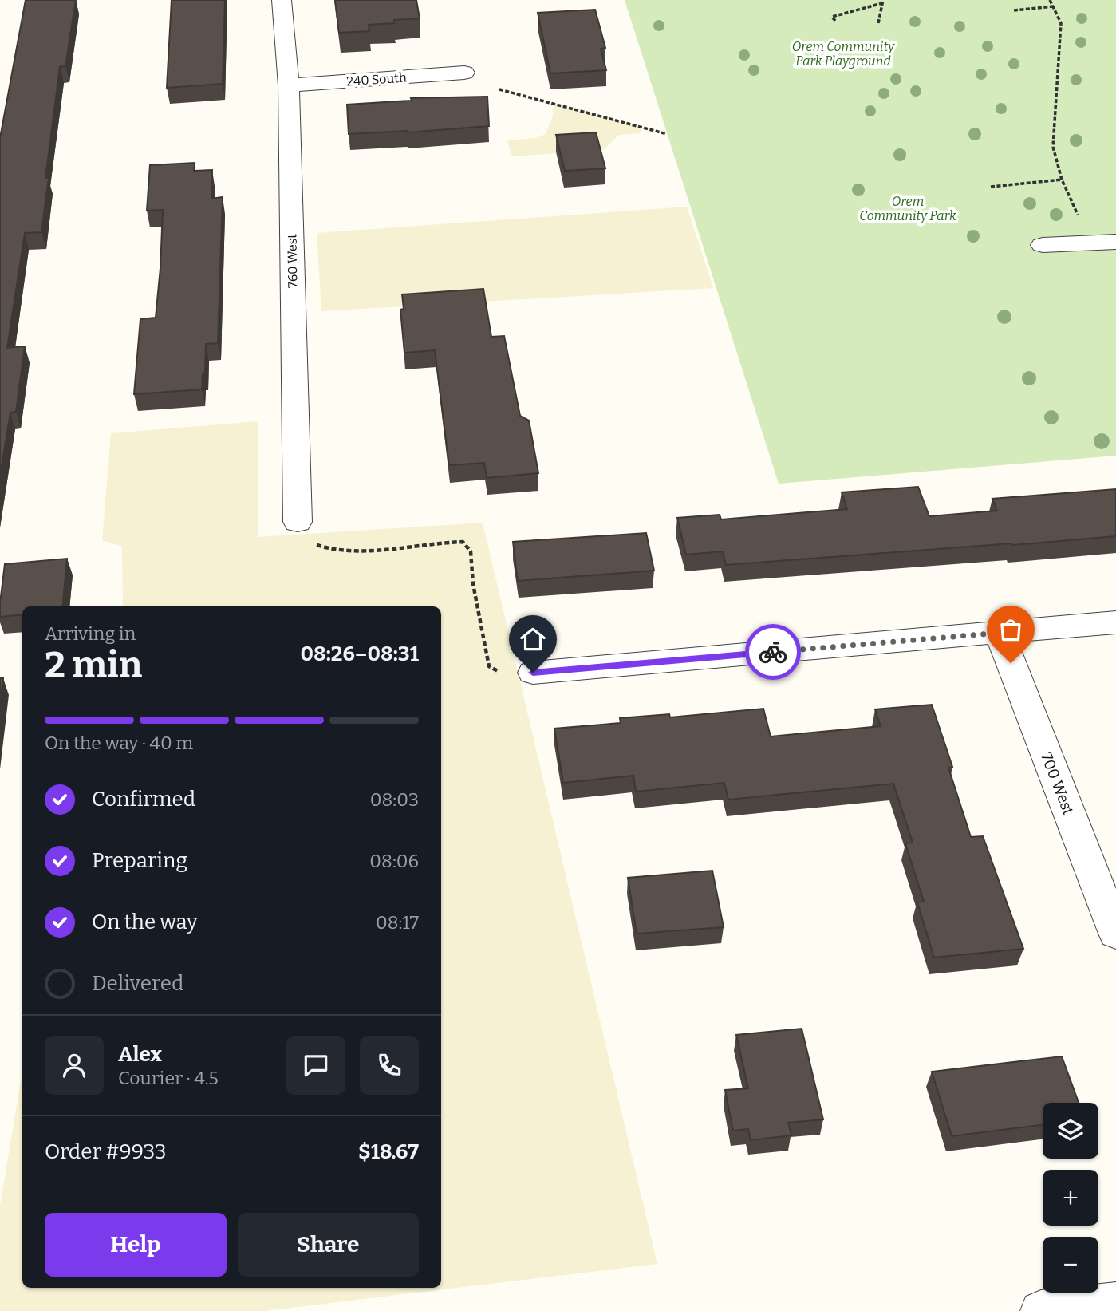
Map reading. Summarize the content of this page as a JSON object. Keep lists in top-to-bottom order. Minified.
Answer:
{"streets":{"street":["240 South","760 West","700 West"]},"crossings":[["240 South","760 West"]],"parks":["Orem Community Park Playground","Orem Community Park"],"page":{"heading":["2 min","Arriving in","08:26–08:31"],"panel":["Alex","Courier · 4.5","Order #9933","$18.67"],"bar":"On the way · 40 m","list":[["Confirmed","08:03"],["Preparing","08:06"],["On the way","08:17"],"Delivered"],"map_buttons":["+","−"],"buttons":["Help","Share"]}}
